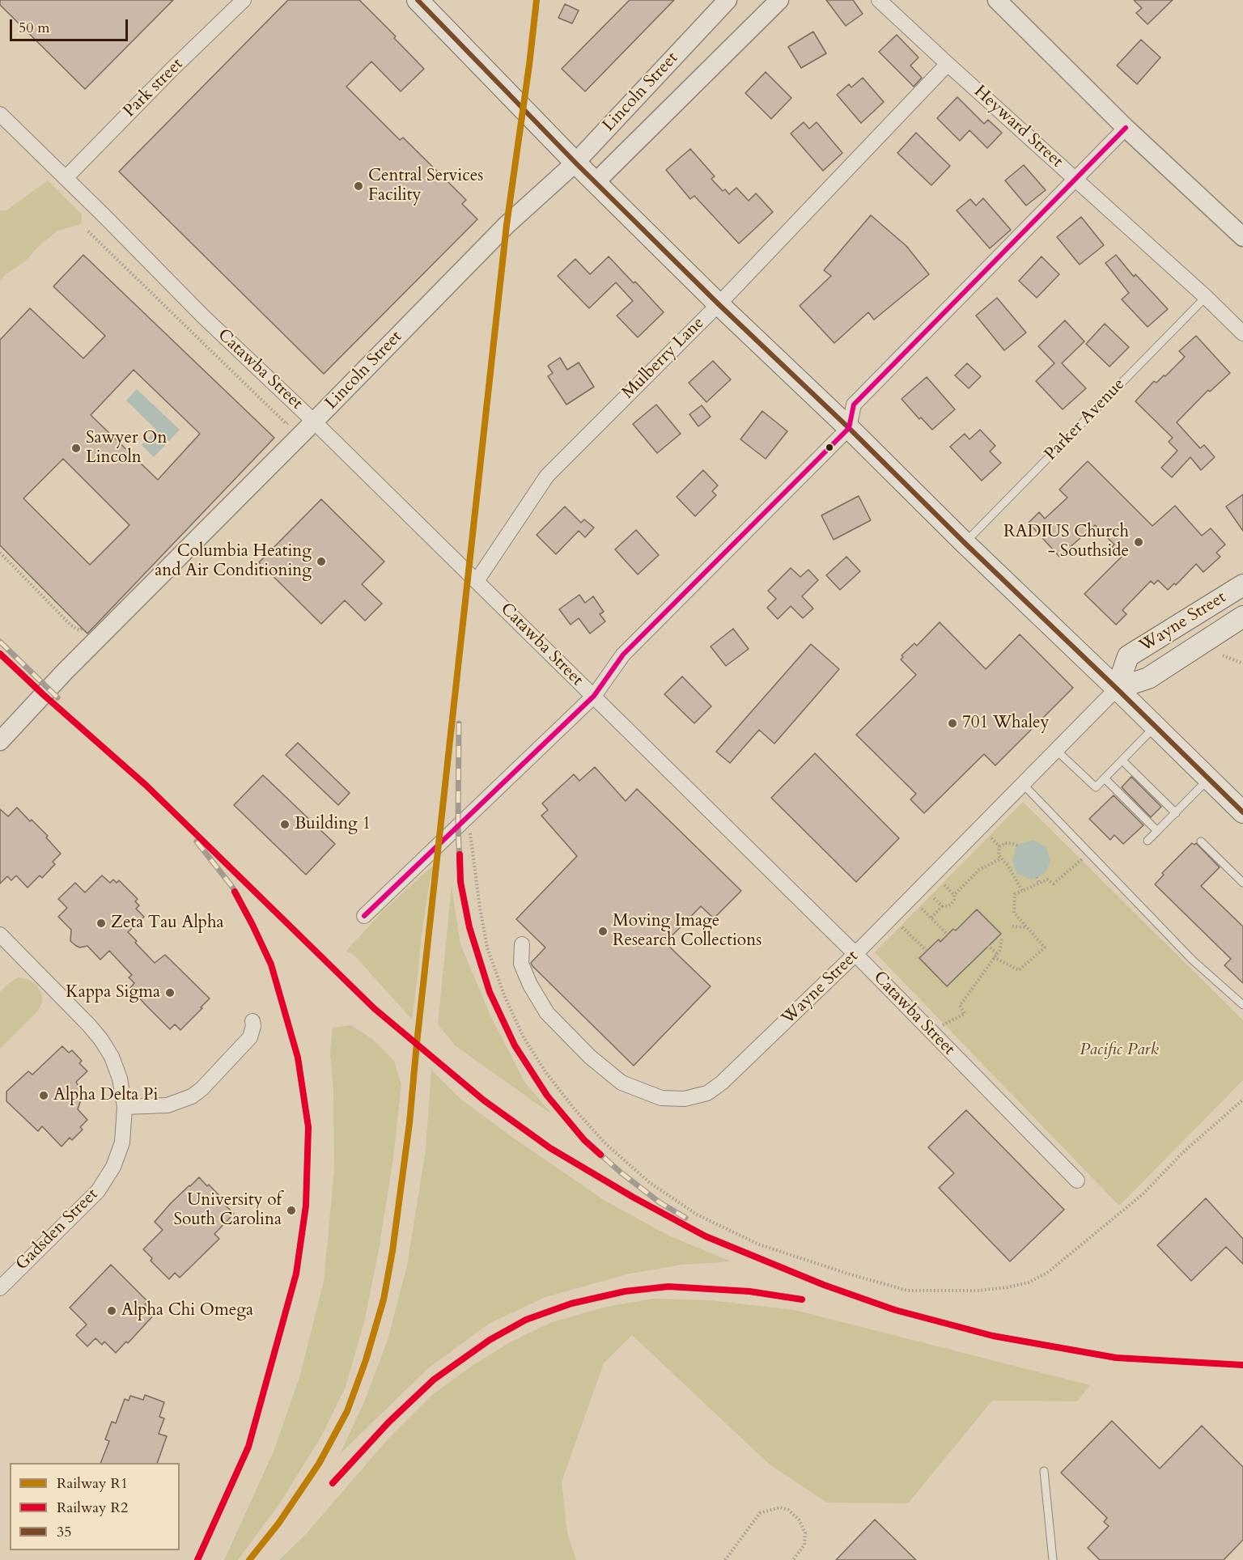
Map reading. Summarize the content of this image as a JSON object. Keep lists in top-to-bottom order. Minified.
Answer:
{"streets":{"main road":["Wayne Street"],"street":["Park street","Lincoln Street","Heyward Street","Mulberry Lane","Catawba Street","Gadsden Street"],"lane":["Parker Avenue"]},"crossings":[["Park street","Catawba Street"],["Lincoln Street","Catawba Street"],["Heyward Street","Mulberry Lane"],["Heyward Street","Parker Avenue"],["Mulberry Lane","Catawba Street"],["Catawba Street","Wayne Street"]],"parks":["Pacific Park"],"places":["Central Services Facility","Sawyer On Lincoln","RADIUS Church - Southside","Columbia Heating and Air Conditioning","701 Whaley","Building 1","Zeta Tau Alpha","Moving Image Research Collections","Kappa Sigma","Alpha Delta Pi","University of South Carolina","Alpha Chi Omega"],"lines":["rail line R1","transit line 35","rail line R2"],"legend":["Railway R1","Railway R2","35"],"scale_bar":"50 m"}
